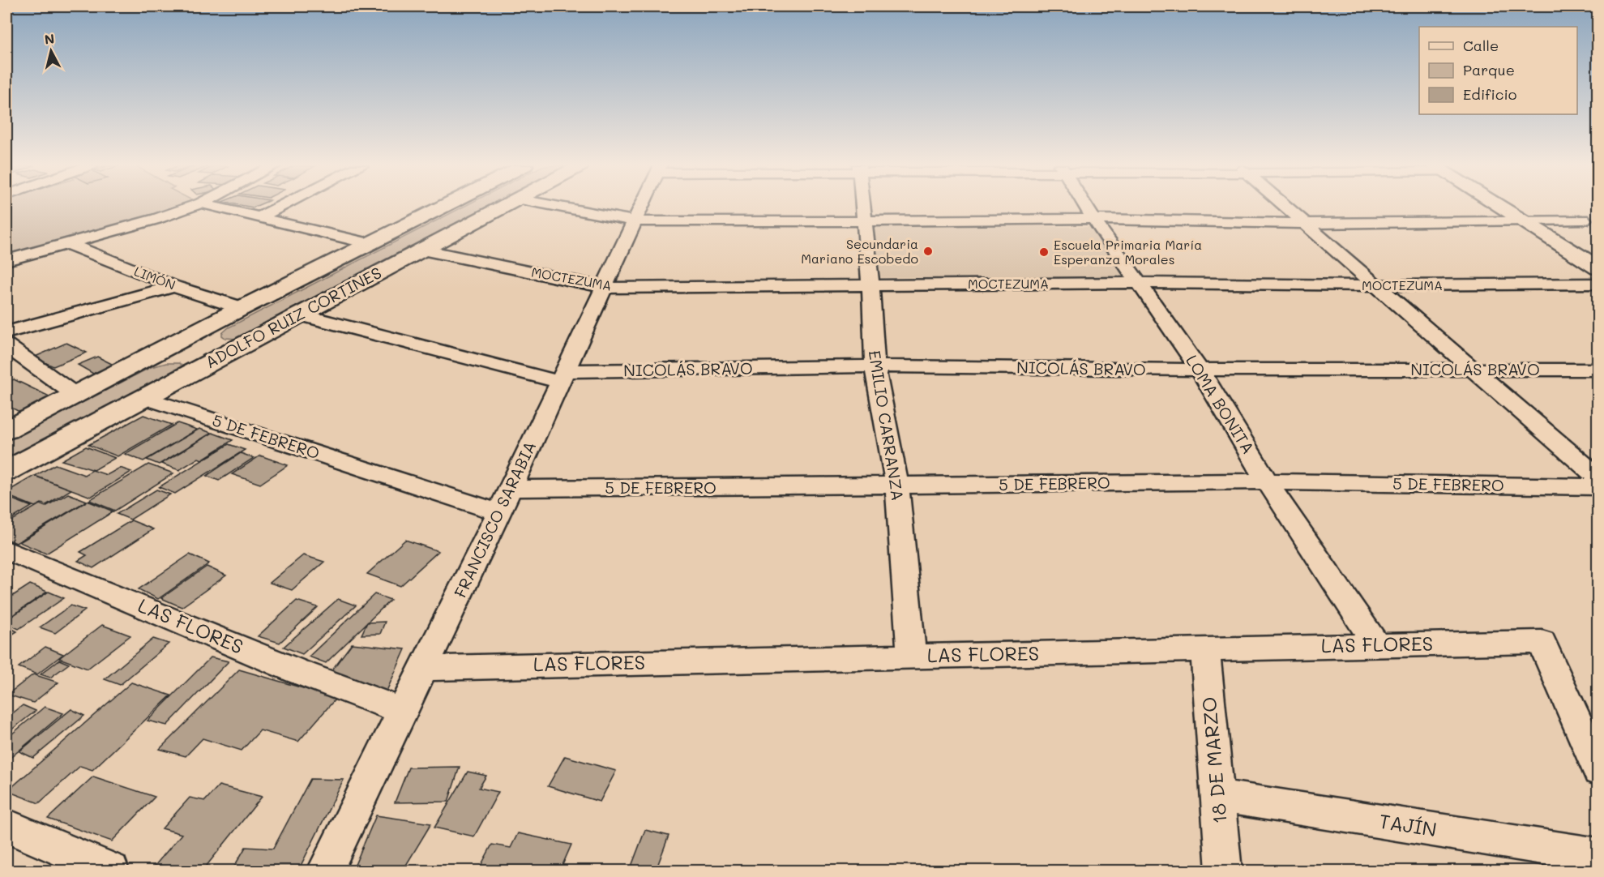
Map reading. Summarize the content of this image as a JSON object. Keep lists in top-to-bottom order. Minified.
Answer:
{"streets":{"main road":["ADOLFO RUIZ CORTINES"],"street":["LIMÓN","MOCTEZUMA","NICOLÁS BRAVO","LOMA BONITA","EMILIO CARRANZA","5 DE FEBRERO","FRANCISCO SARABIA","LAS FLORES","18 DE MARZO","TAJÍN"]},"crossings":[["LIMÓN","ADOLFO RUIZ CORTINES"],["MOCTEZUMA","ADOLFO RUIZ CORTINES"],["MOCTEZUMA","LOMA BONITA"],["MOCTEZUMA","EMILIO CARRANZA"],["MOCTEZUMA","FRANCISCO SARABIA"],["ADOLFO RUIZ CORTINES","NICOLÁS BRAVO"],["ADOLFO RUIZ CORTINES","5 DE FEBRERO"],["NICOLÁS BRAVO","LOMA BONITA"],["NICOLÁS BRAVO","EMILIO CARRANZA"],["NICOLÁS BRAVO","FRANCISCO SARABIA"],["LOMA BONITA","5 DE FEBRERO"],["LOMA BONITA","LAS FLORES"],["EMILIO CARRANZA","5 DE FEBRERO"],["EMILIO CARRANZA","LAS FLORES"],["5 DE FEBRERO","FRANCISCO SARABIA"],["FRANCISCO SARABIA","LAS FLORES"],["LAS FLORES","18 DE MARZO"],["18 DE MARZO","TAJÍN"]],"places":["Secundaria Mariano Escobedo","Escuela Primaria María Esperanza Morales"],"legend":["Calle","Parque","Edificio"],"north":"top"}
